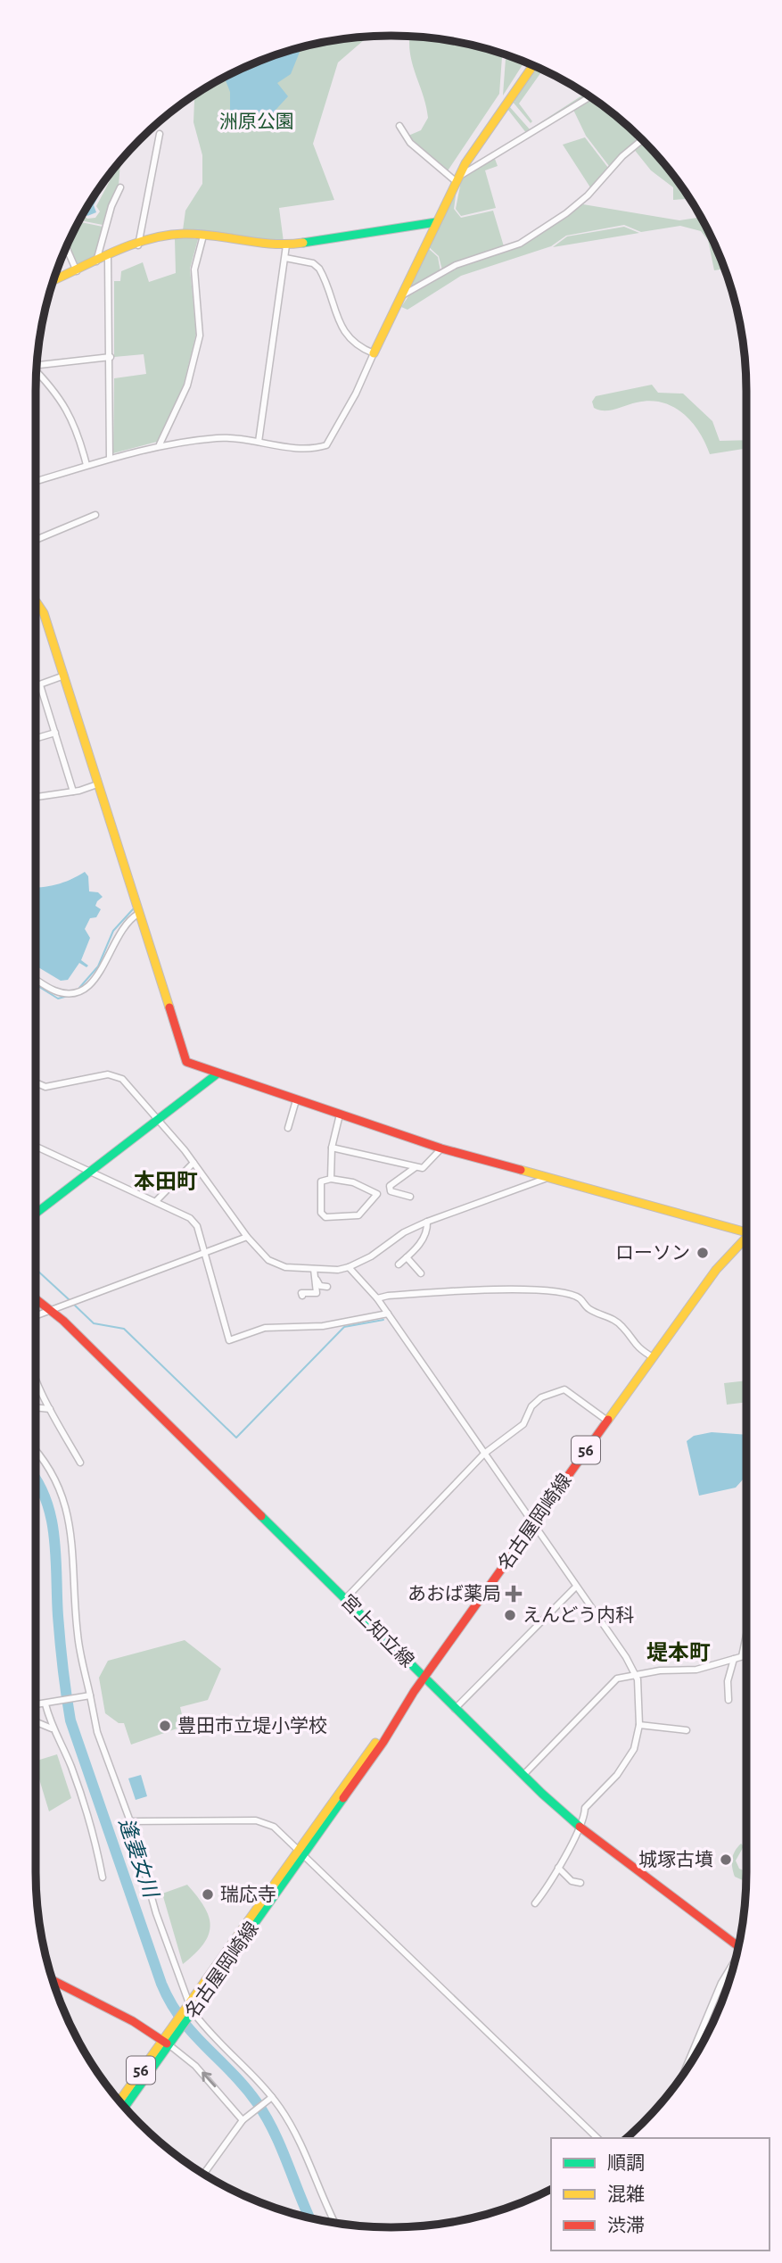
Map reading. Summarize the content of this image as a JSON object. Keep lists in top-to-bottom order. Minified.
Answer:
{"streets":{"street":["56","名古屋岡崎線","宮上知立線"]},"crossings":[["名古屋岡崎線","宮上知立線"]],"districts":["本田町","堤本町"],"water":["逢妻女川"],"parks":["洲原公園"],"places":{"other":["ローソン","えんどう内科","豊田市立堤小学校","城塚古墳","瑞応寺"],"health":["あおば薬局"]},"legend":["順調","混雑","渋滞"]}
